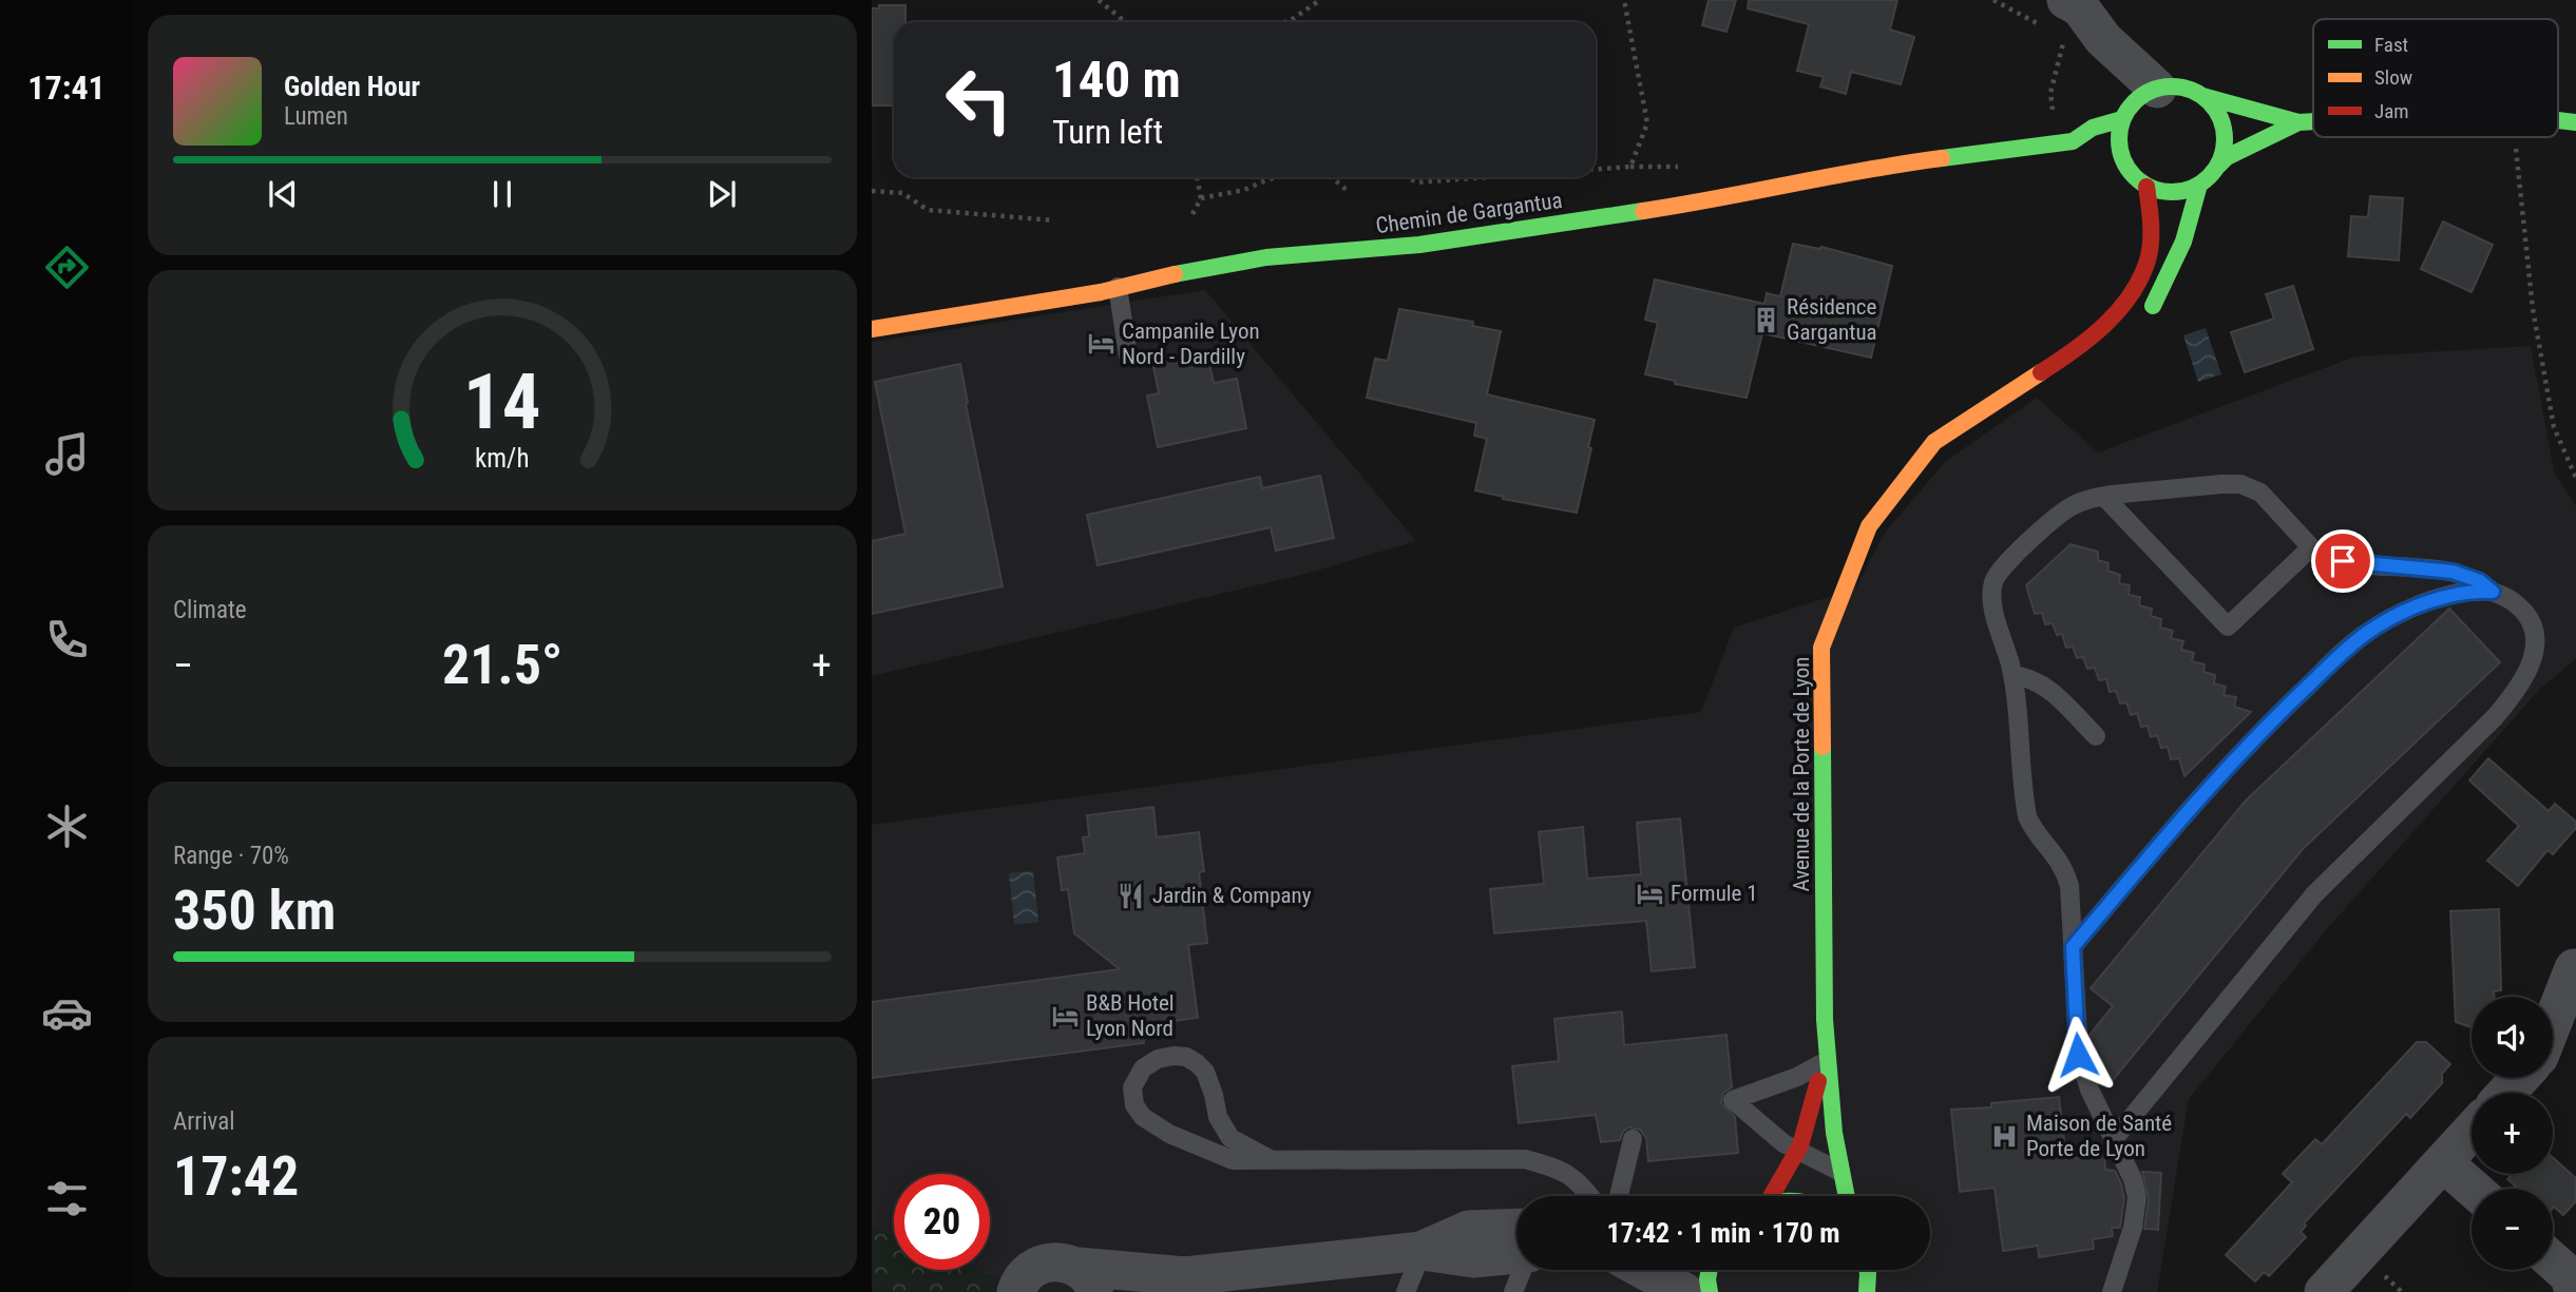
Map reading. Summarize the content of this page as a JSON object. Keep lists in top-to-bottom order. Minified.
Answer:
{"streets":{"street":["Chemin de Gargantua","Avenue de la Porte de Lyon"]},"crossings":[["Chemin de Gargantua","Avenue de la Porte de Lyon"]],"places":{"building":["Résidence Gargantua"],"hotel":["Campanile Lyon Nord - Dardilly","Formule 1","B&B Hotel Lyon Nord"],"restaurant":["Jardin & Company"],"hospital":["Maison de Santé Porte de Lyon"]},"legend":["Fast","Slow","Jam"],"page":{"tabs":"17:41","turn":["140 m","Turn left"],"song":["Golden Hour","Lumen"],"tile":["Climate",["Range · 70%","350 km"],["Arrival","17:42"]],"heat":["−","21.5°","+"],"map_buttons":["+","−"],"limit":"20","trip":"17:42 · 1 min · 170 m","gauge":["14","km/h"]}}
